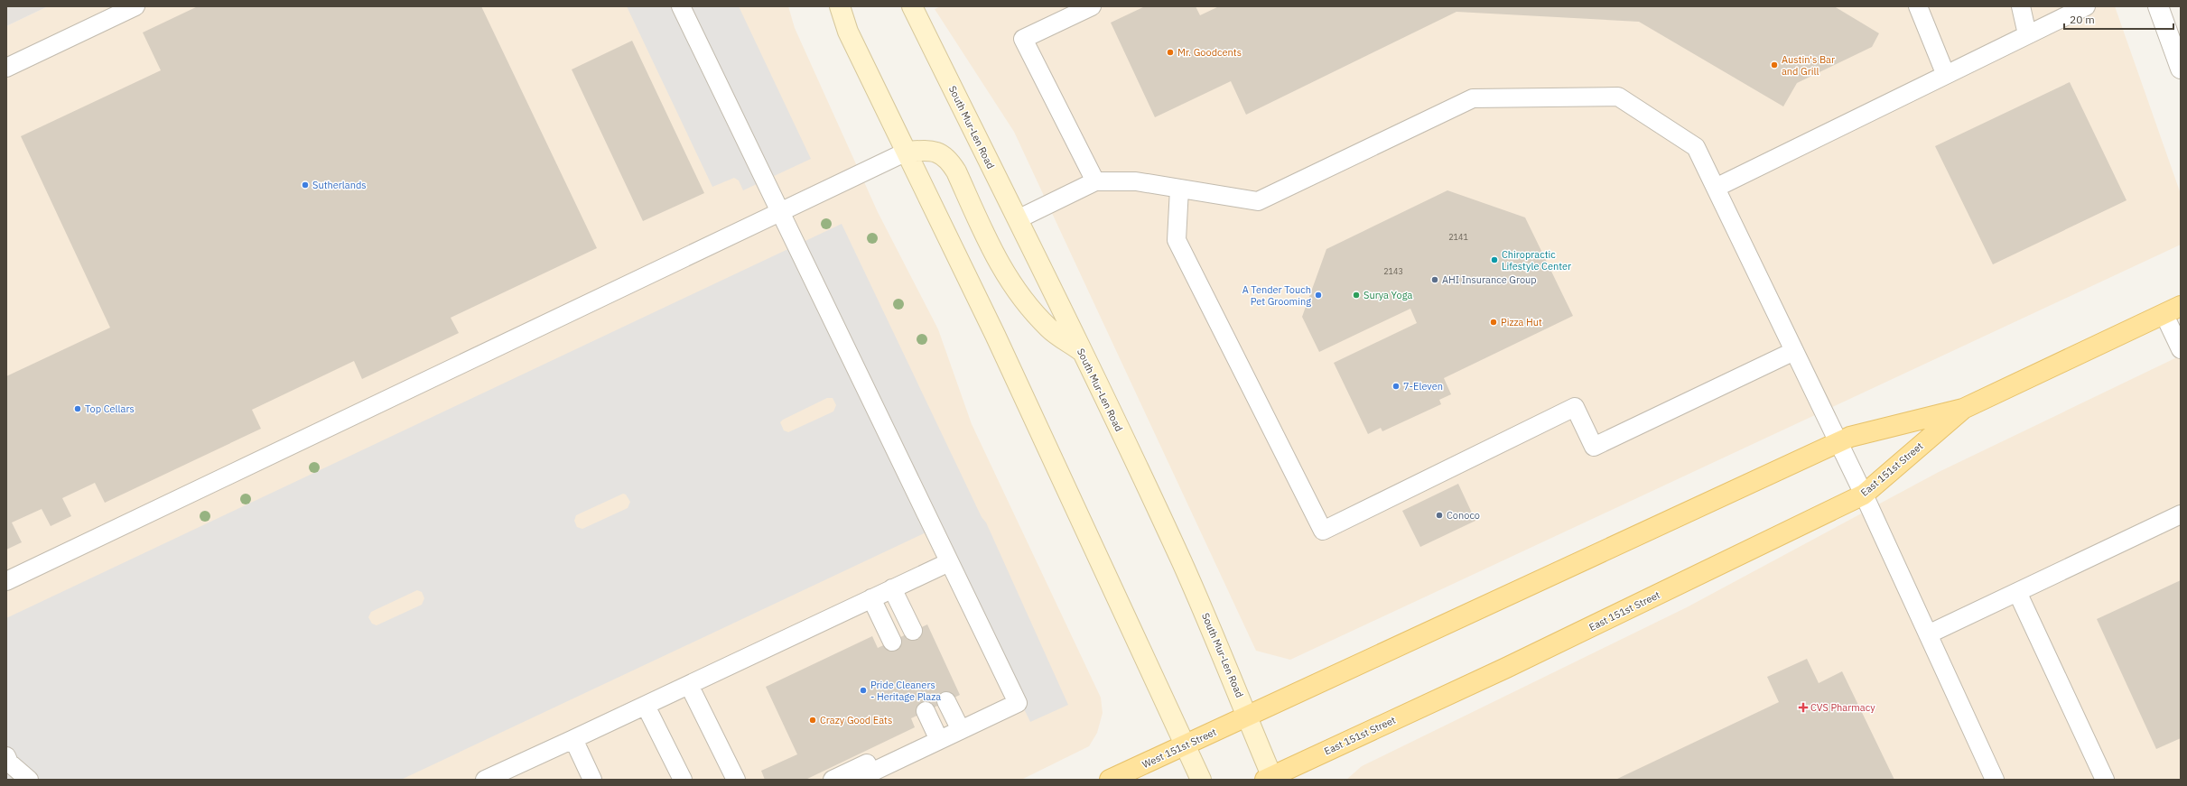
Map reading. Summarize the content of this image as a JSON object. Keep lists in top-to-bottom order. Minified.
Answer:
{"streets":{"main road":["South Mur-Len Road","East 151st Street","West 151st Street"]},"crossings":[["South Mur-Len Road","East 151st Street"],["South Mur-Len Road","West 151st Street"],["East 151st Street","West 151st Street"]],"places":{"other":["Mr. Goodcents","Austin's Bar and Grill","Sutherlands","Chiropractic Lifestyle Center","AHI Insurance Group","A Tender Touch Pet Grooming","Surya Yoga","Pizza Hut","7-Eleven","Top Cellars","Conoco","Pride Cleaners - Heritage Plaza","Crazy Good Eats"],"health":["CVS Pharmacy"]},"house_numbers":["2141","2143"],"scale_bar":"20 m"}
